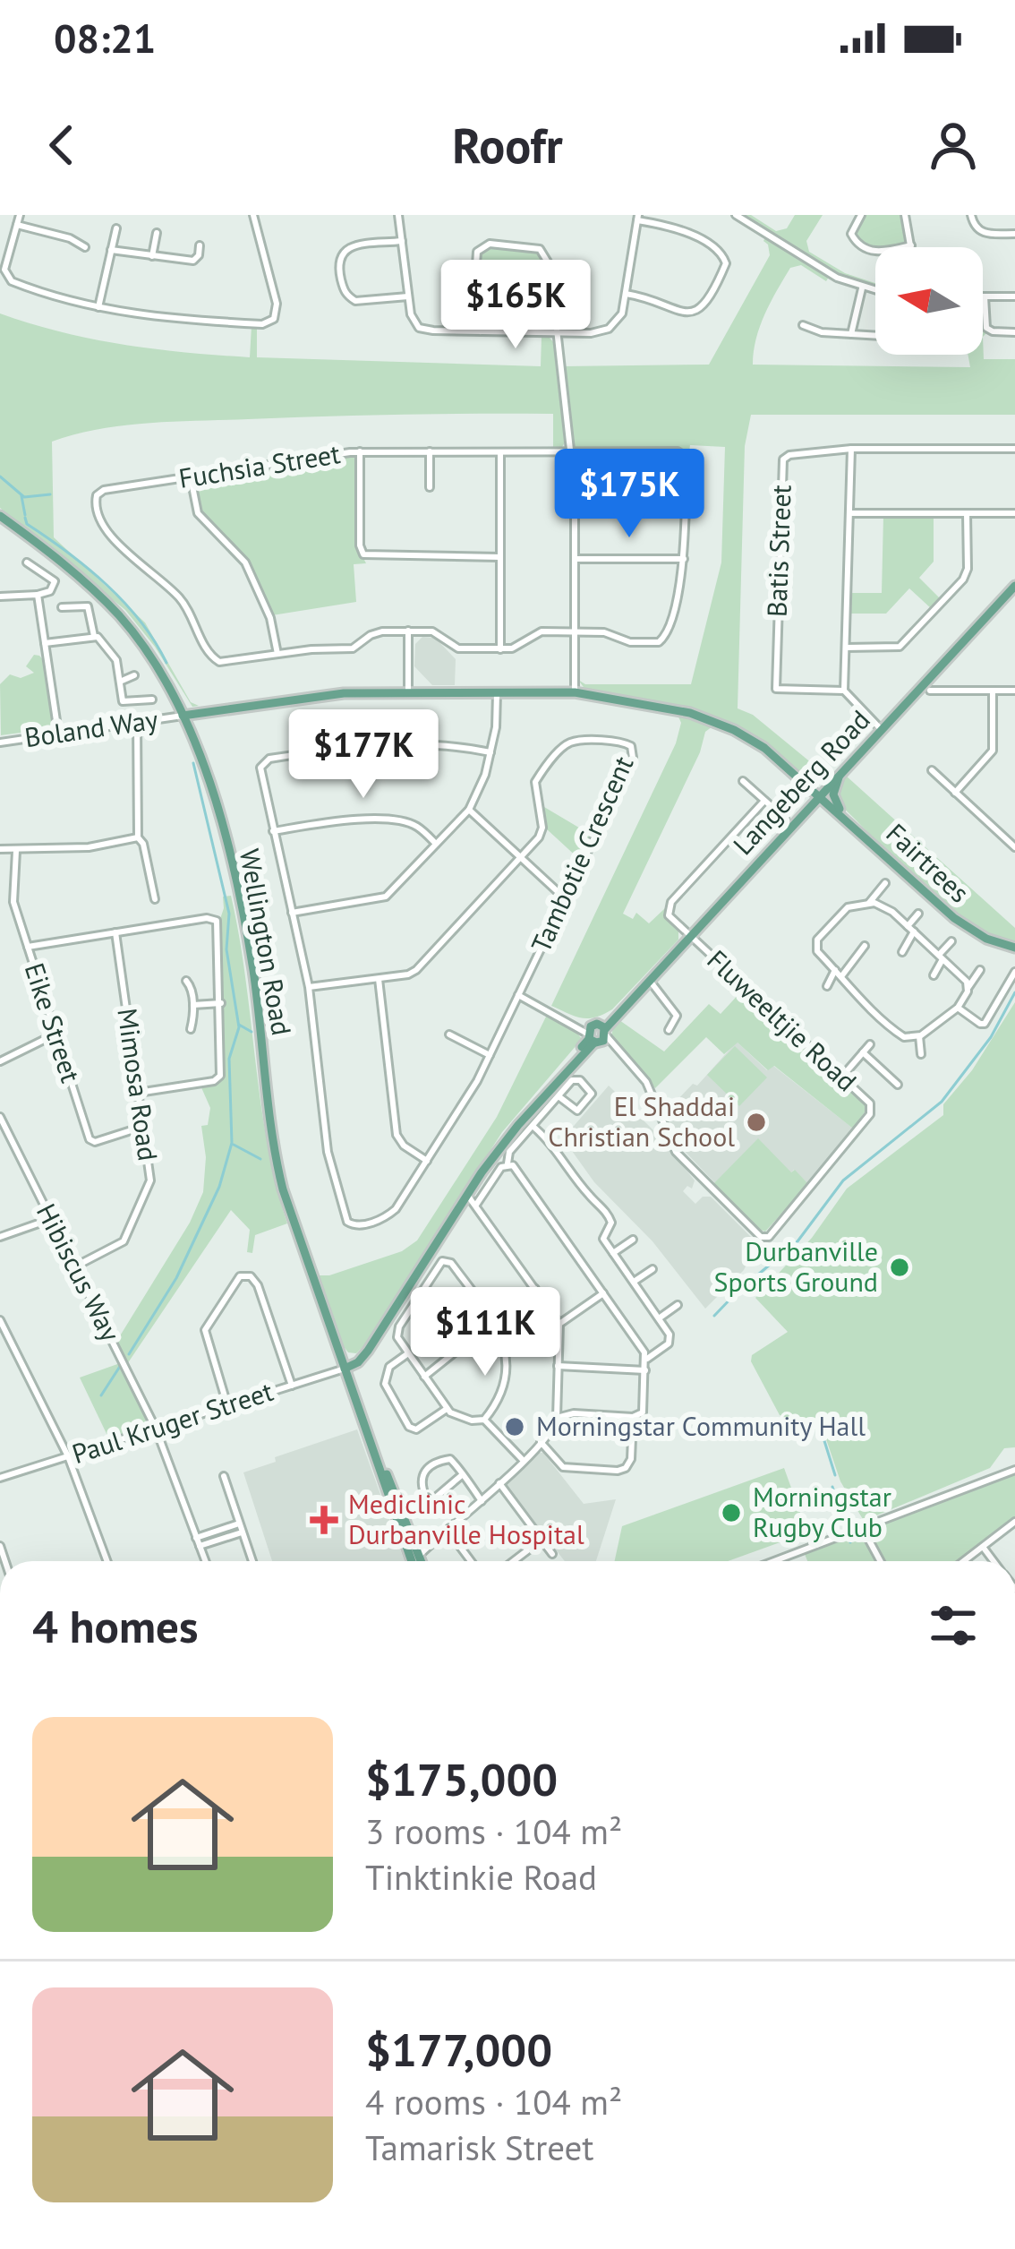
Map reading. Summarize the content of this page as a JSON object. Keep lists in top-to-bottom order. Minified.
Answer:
{"streets":{"main road":["Langeberg Road","Fairtrees","Wellington Road"],"street":["Fuchsia Street","Batis Street","Boland Way","Tambotie Crescent","Fluweeltjie Road","Eike Street","Mimosa Road","Hibiscus Way","Paul Kruger Street"]},"crossings":[["Boland Way","Fairtrees"],["Boland Way","Wellington Road"],["Langeberg Road","Fairtrees"],["Langeberg Road","Wellington Road"],["Langeberg Road","Fluweeltjie Road"],["Langeberg Road","Paul Kruger Street"],["Fairtrees","Wellington Road"],["Wellington Road","Paul Kruger Street"],["Eike Street","Mimosa Road"],["Mimosa Road","Hibiscus Way"],["Hibiscus Way","Paul Kruger Street"]],"places":{"other":["El Shaddai Christian School","Durbanville Sports Ground","Morningstar Community Hall","Morningstar Rugby Club"],"health":["Mediclinic Durbanville Hospital"]},"north":"left","page":{"status":"08:21","header":"Roofr","price":["$165K","$175K","$177K","$111K"],"heading":"4 homes","list":[{"name":"$175,000","note":"3 rooms · 104 m² · Tinktinkie Road"},{"name":"$177,000","note":"4 rooms · 104 m² · Tamarisk Street"}]}}
